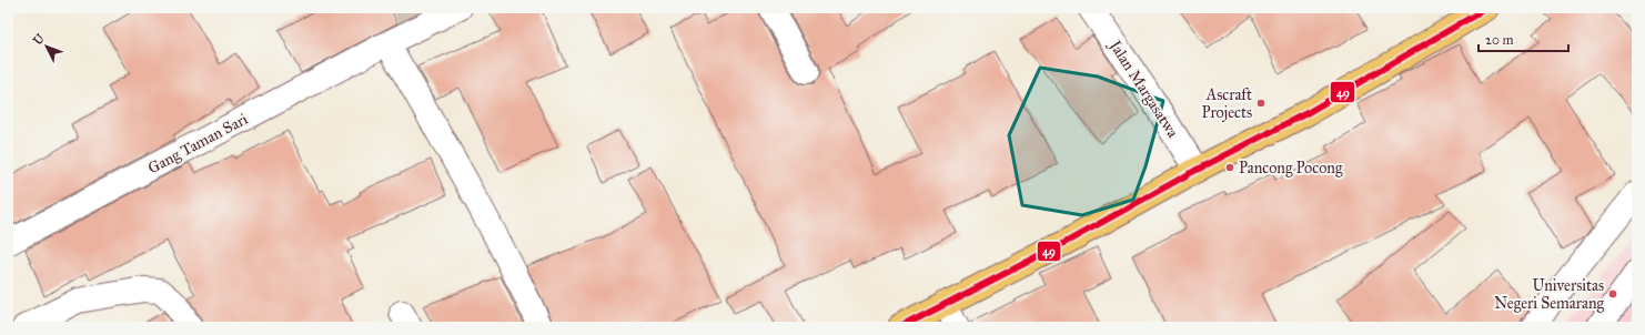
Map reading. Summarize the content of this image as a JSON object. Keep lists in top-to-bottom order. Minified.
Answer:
{"streets":{"street":["Jalan Margasatwa","Gang Taman Sari"]},"places":["Ascraft Projects","Pancong Pocong","Universitas Negeri Semarang"],"lines":["transit line 49"],"scale_bar":"20 m","north":"top left"}
